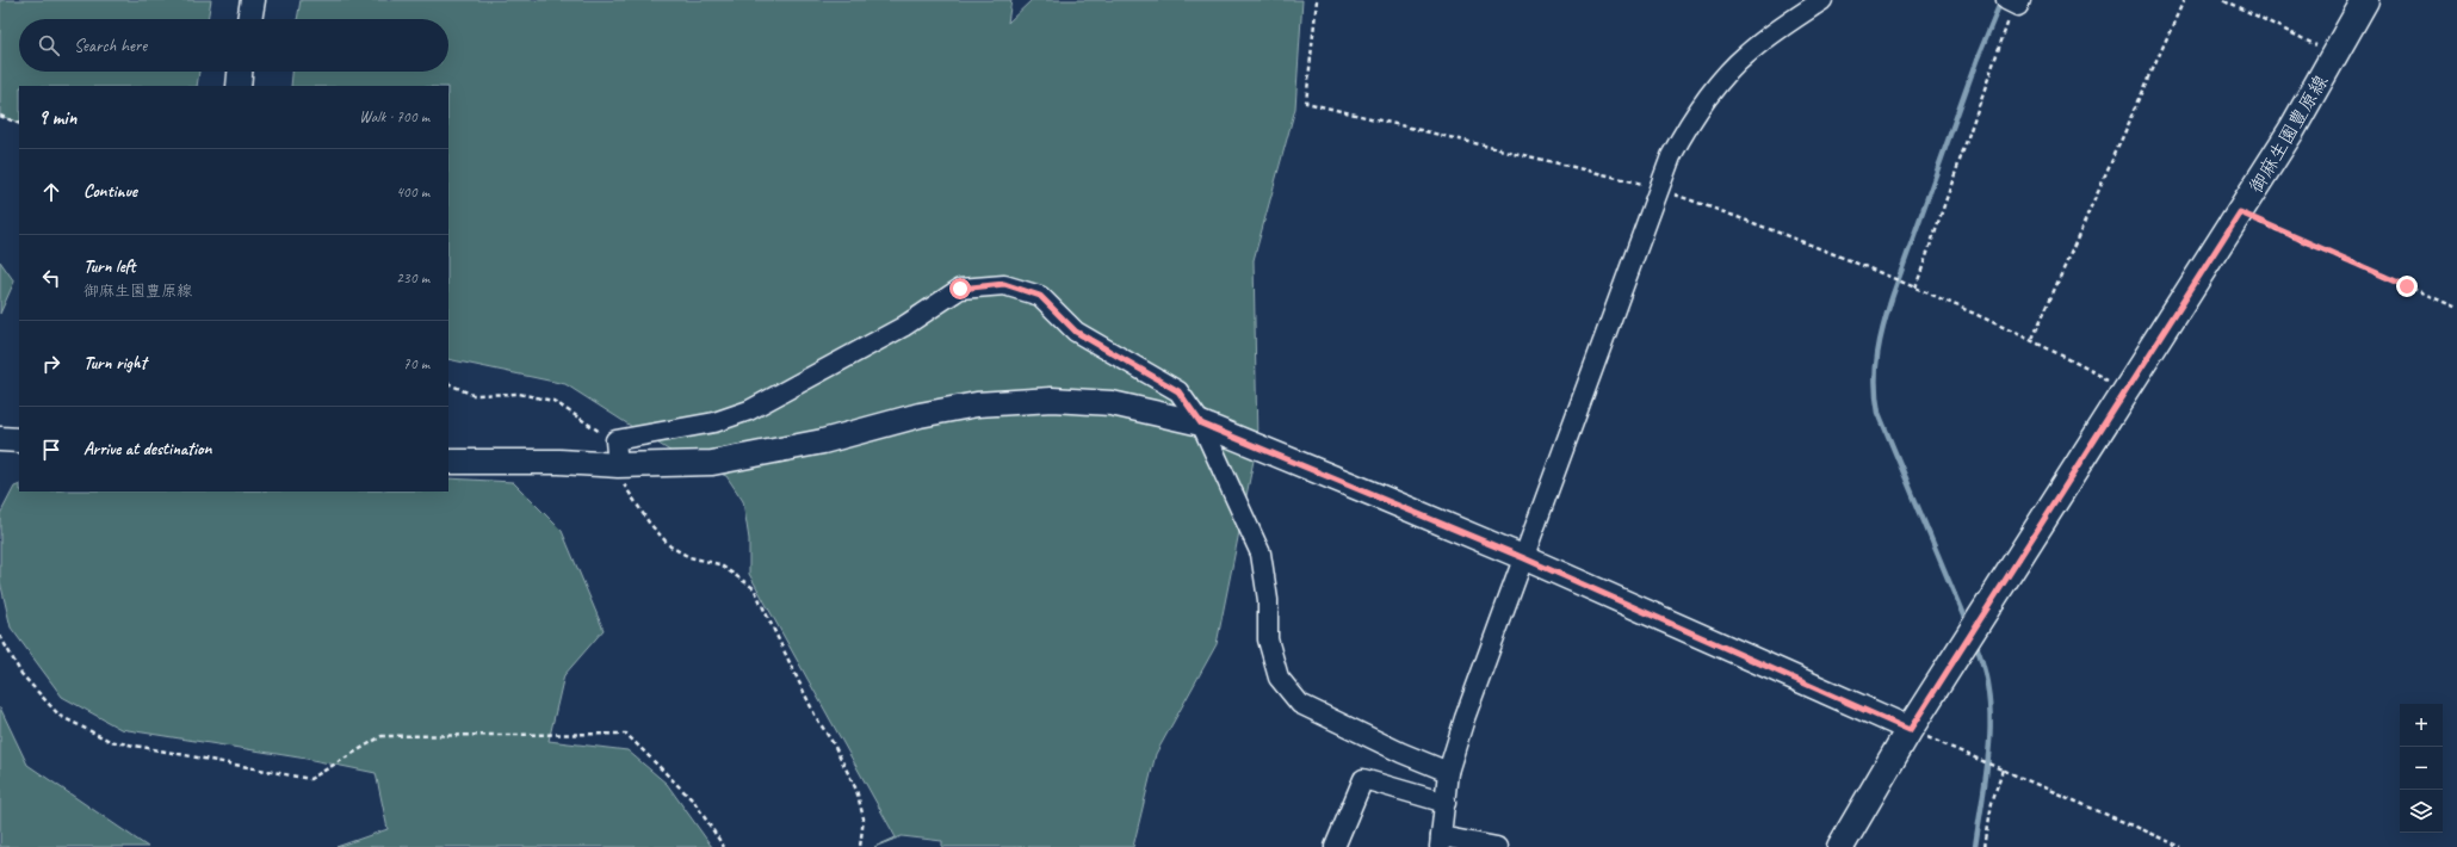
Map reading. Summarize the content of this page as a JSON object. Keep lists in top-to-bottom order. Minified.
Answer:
{"streets":{"main road":["御麻生園豊原線"]},"page":{"search":"Search here","heading":["9 min","Walk · 700 m"],"list":[["Continue","400 m"],["Turn left","御麻生園豊原線","230 m"],["Turn right","70 m"],"Arrive at destination"],"map_buttons":["+","−"]}}
